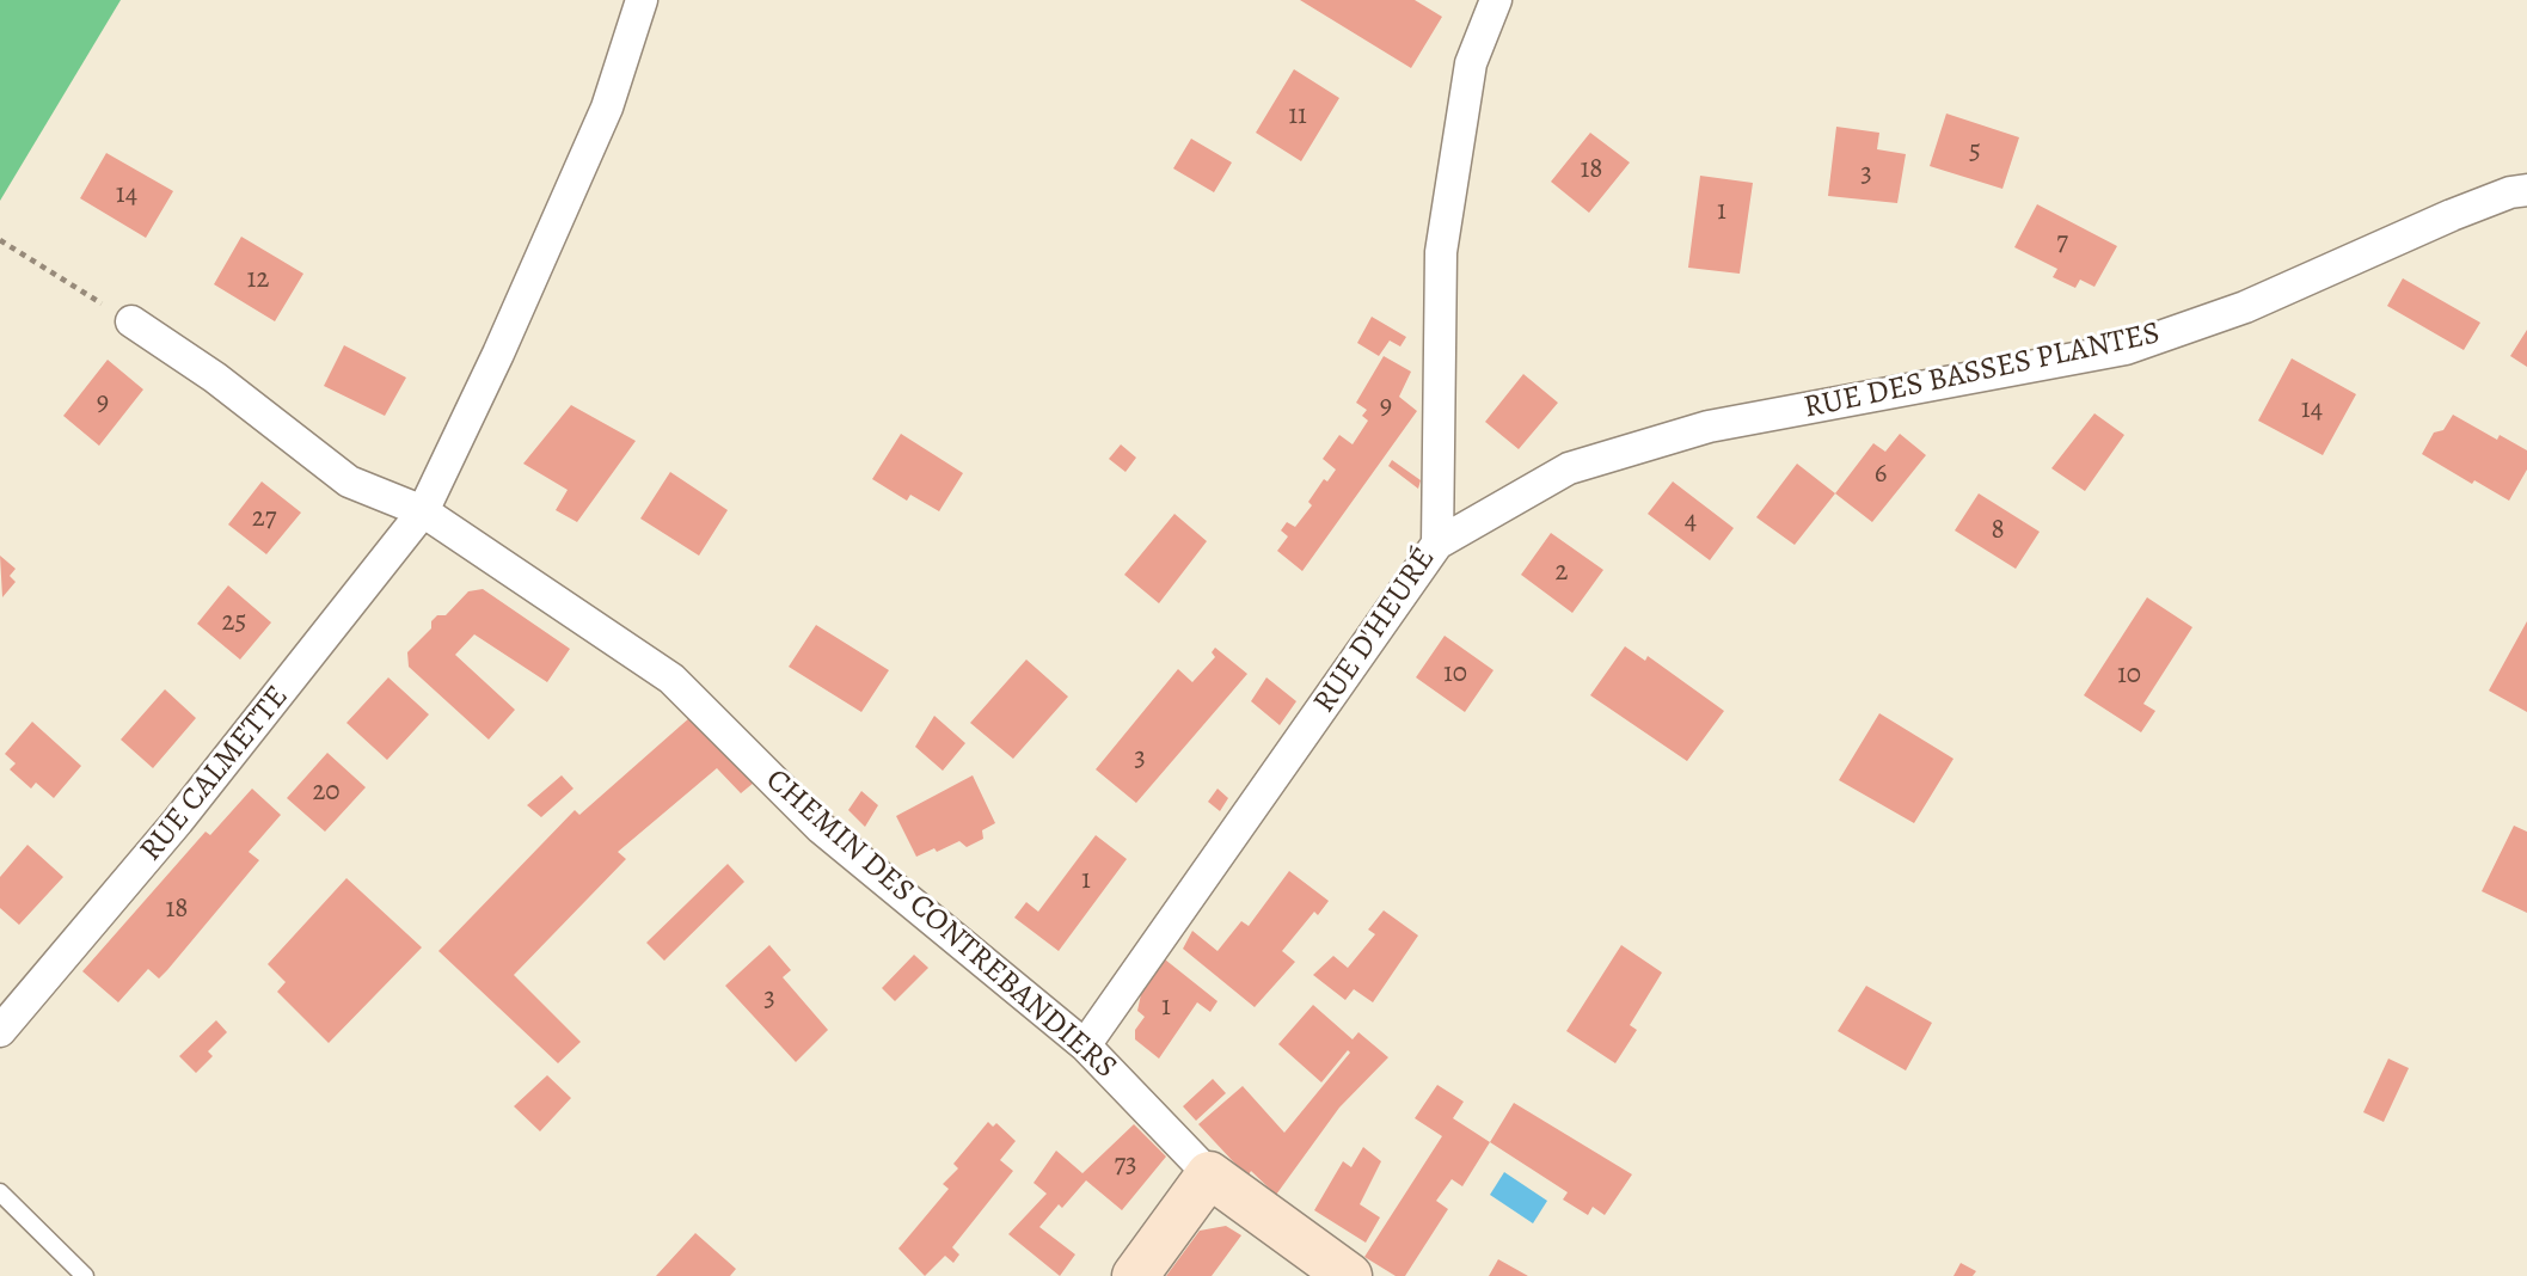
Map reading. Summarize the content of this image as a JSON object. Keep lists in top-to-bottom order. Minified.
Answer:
{"streets":{"street":["RUE DES BASSES PLANTES","RUE D'HEURÉ","RUE CALMETTE","CHEMIN DES CONTREBANDIERS"]},"crossings":[["RUE DES BASSES PLANTES","RUE D'HEURÉ"],["RUE D'HEURÉ","CHEMIN DES CONTREBANDIERS"],["RUE CALMETTE","CHEMIN DES CONTREBANDIERS"]],"house_numbers":["11","5","18","3","14","1","7","12","9","9","14","6","27","4","8","2","25","10","10","3","20","1","18","3","1","73"]}
